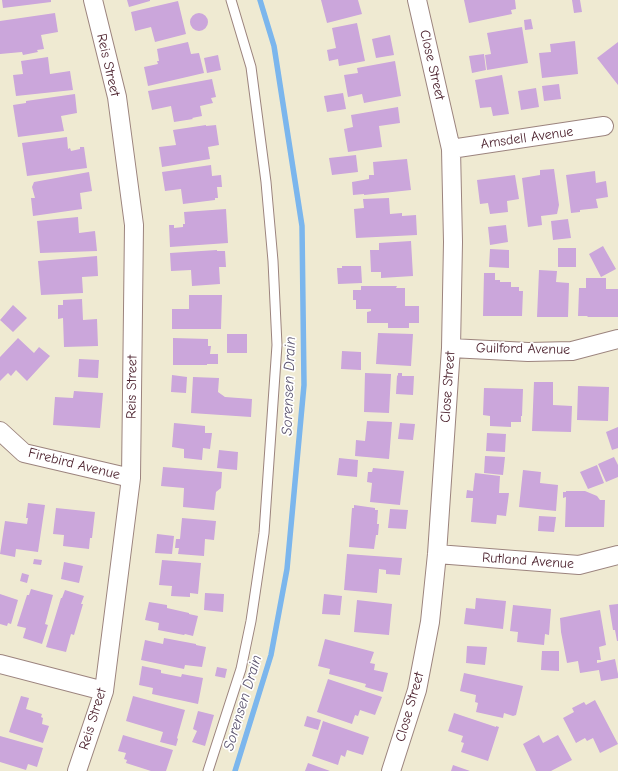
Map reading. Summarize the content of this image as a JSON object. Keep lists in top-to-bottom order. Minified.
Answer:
{"streets":{"street":["Reis Street","Close Street","Amsdell Avenue","Guilford Avenue","Firebird Avenue","Rutland Avenue"]},"crossings":[["Reis Street","Firebird Avenue"],["Close Street","Amsdell Avenue"],["Close Street","Guilford Avenue"],["Close Street","Rutland Avenue"]],"water":["Sorensen Drain"]}
